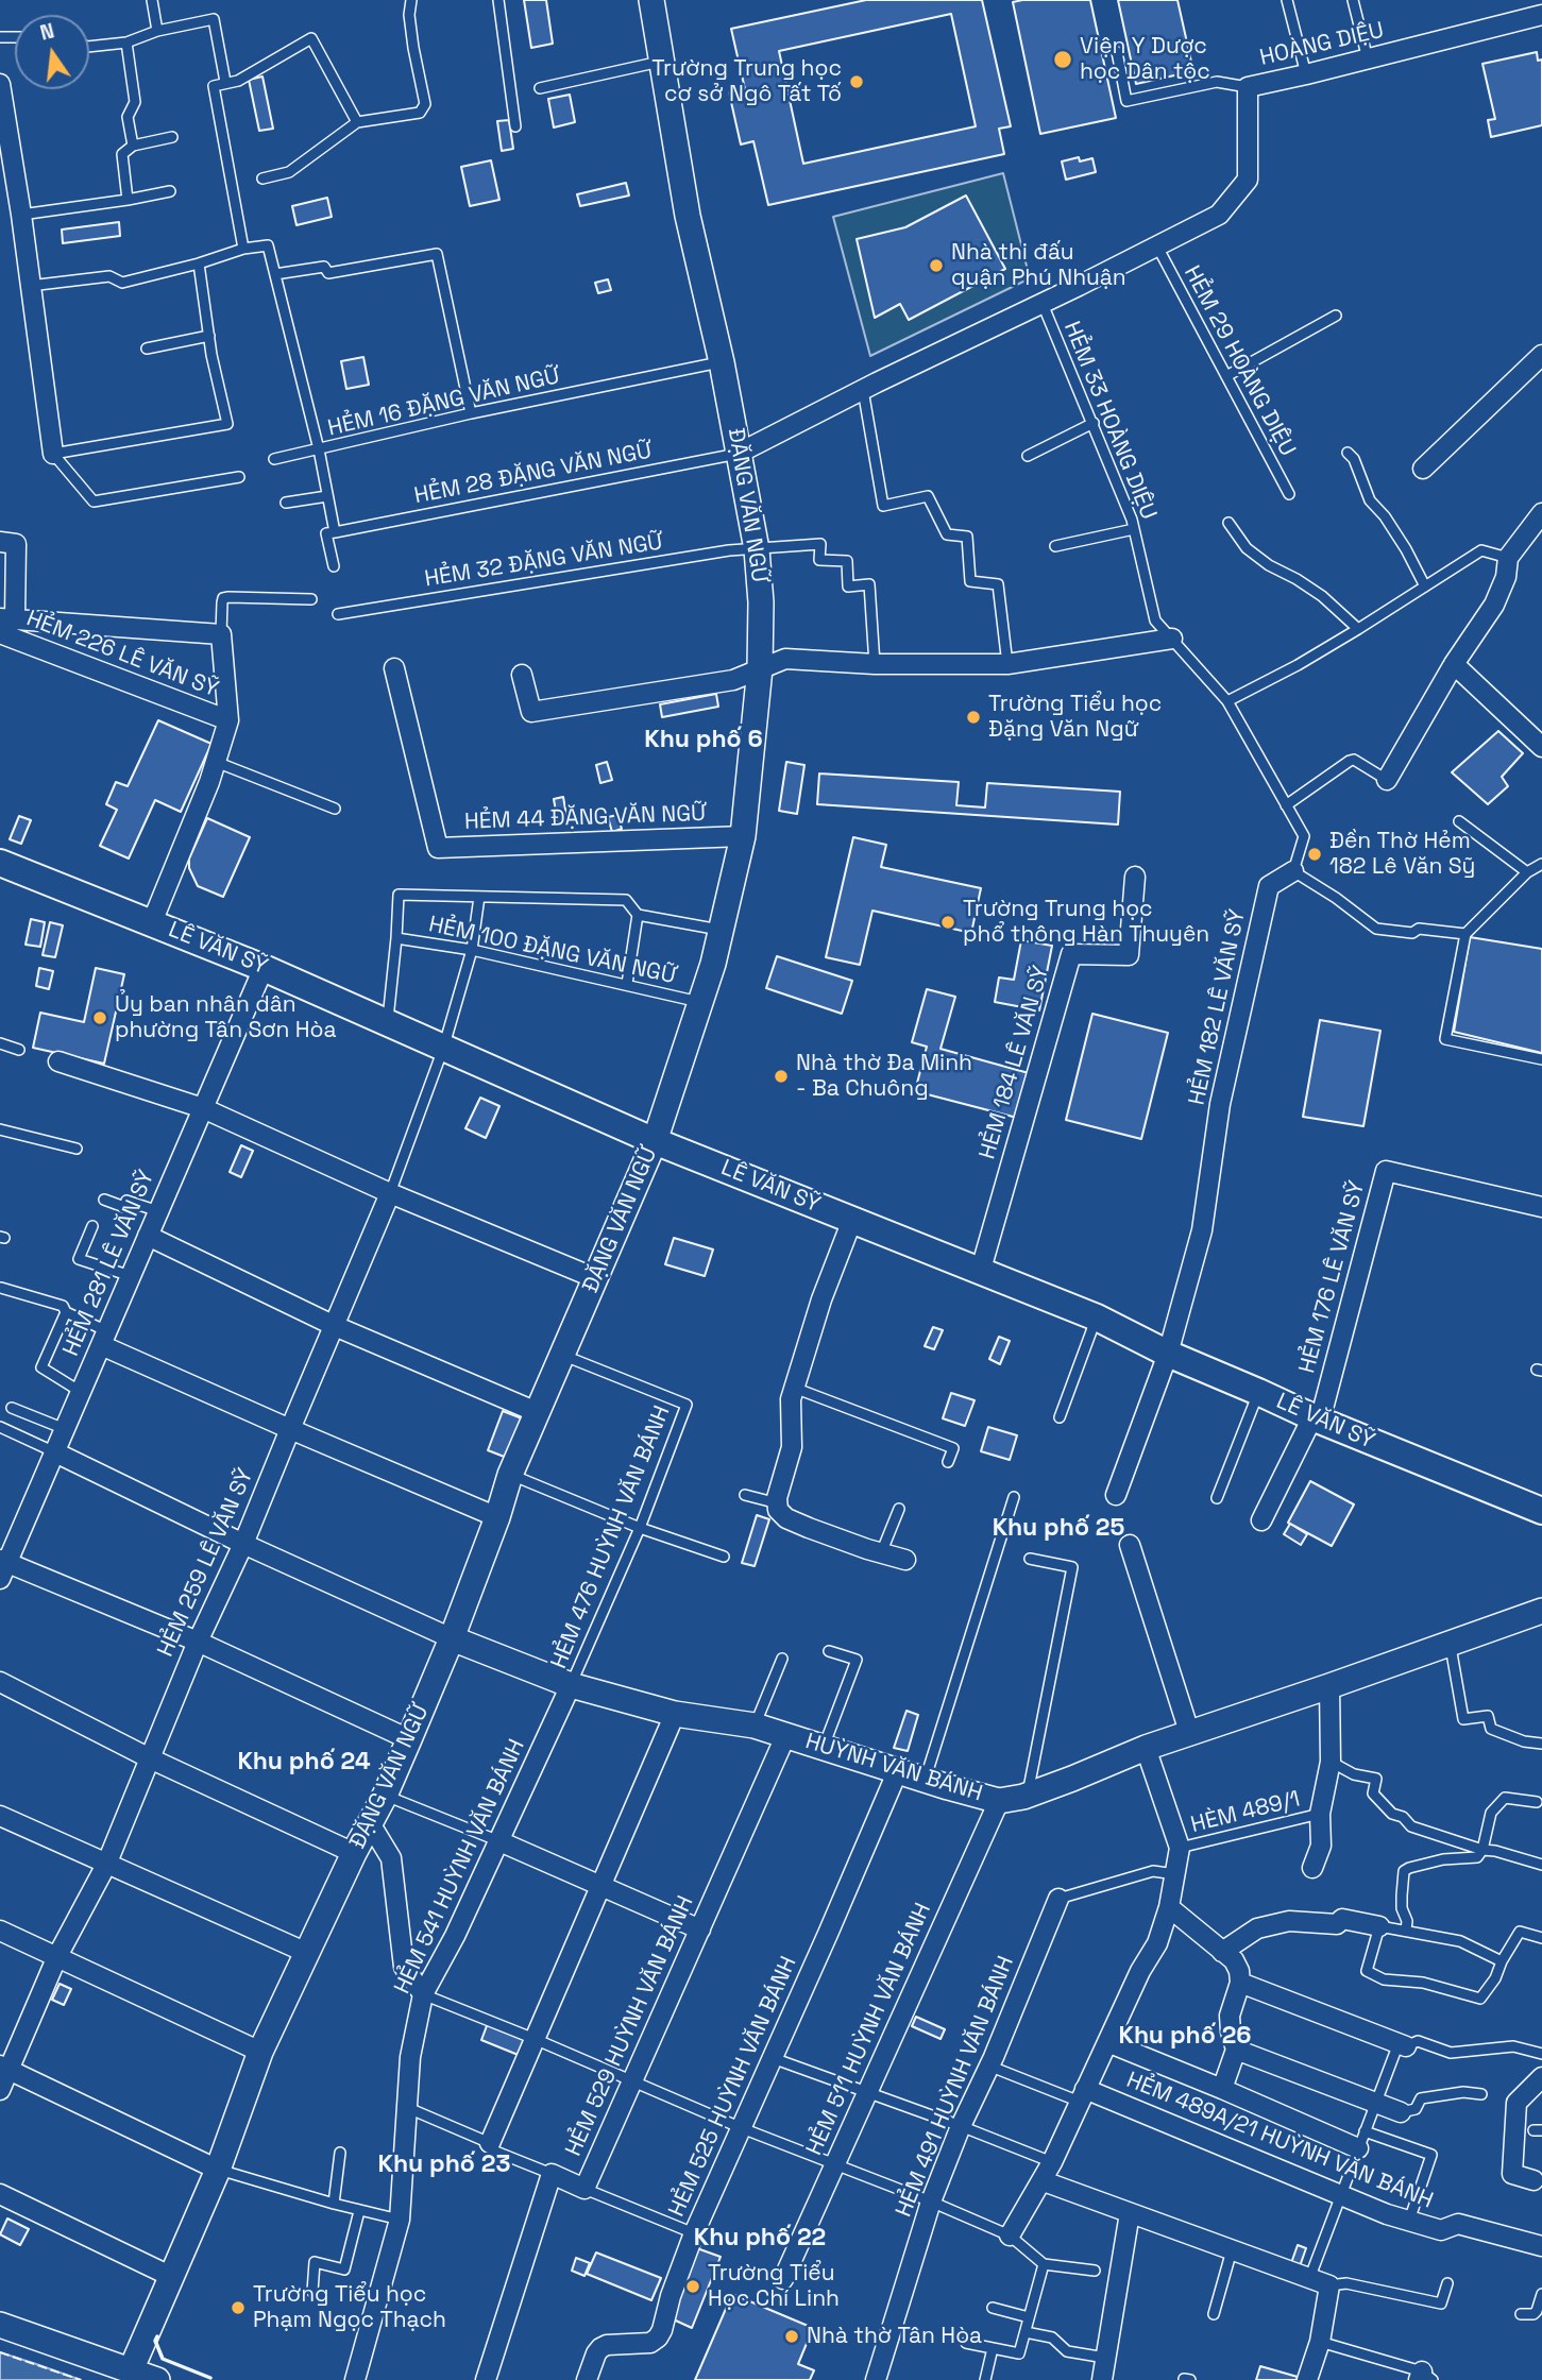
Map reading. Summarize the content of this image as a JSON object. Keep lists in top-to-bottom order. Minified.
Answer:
{"streets":{"main road":["LÊ VĂN SỸ"],"street":["HOÀNG DIỆU","ĐẶNG VĂN NGỮ","HẺM 226 LÊ VĂN SỸ","HẺM 44 ĐẶNG VĂN NGỮ","HẺM 182 LÊ VĂN SỸ","HẺM 184 LÊ VĂN SỸ","HẺM 281 LÊ VĂN SỸ","HẺM 176 LÊ VĂN SỸ","HẺM 259 LÊ VĂN SỸ","HUỲNH VĂN BÁNH","HẺM 541 HUỲNH VĂN BÁNH","HẺM 529 HUỲNH VĂN BÁNH","HẺM 511 HUỲNH VĂN BÁNH","HẺM 525 HUỲNH VĂN BÁNH","HẺM 491 HUỲNH VĂN BÁNH","HẺM 489A/21 HUỲNH VĂN BÁNH"],"lane":["HẺM 29 HOÀNG DIỆU","HẺM 16 ĐẶNG VĂN NGỮ","HẺM 33 HOÀNG DIỆU","HẺM 28 ĐẶNG VĂN NGỮ","HẺM 32 ĐẶNG VĂN NGỮ","HẺM 100 ĐẶNG VĂN NGỮ","HẺM 476 HUỲNH VĂN BÁNH","HÈM 489/1"]},"crossings":[["HOÀNG DIỆU","HẺM 29 HOÀNG DIỆU"],["HOÀNG DIỆU","HẺM 33 HOÀNG DIỆU"],["HOÀNG DIỆU","HẺM 28 ĐẶNG VĂN NGỮ"],["HOÀNG DIỆU","ĐẶNG VĂN NGỮ"],["HẺM 16 ĐẶNG VĂN NGỮ","ĐẶNG VĂN NGỮ"],["HẺM 28 ĐẶNG VĂN NGỮ","ĐẶNG VĂN NGỮ"],["ĐẶNG VĂN NGỮ","HẺM 32 ĐẶNG VĂN NGỮ"],["ĐẶNG VĂN NGỮ","HẺM 44 ĐẶNG VĂN NGỮ"],["ĐẶNG VĂN NGỮ","LÊ VĂN SỸ"],["ĐẶNG VĂN NGỮ","HẺM 100 ĐẶNG VĂN NGỮ"],["ĐẶNG VĂN NGỮ","HẺM 476 HUỲNH VĂN BÁNH"],["ĐẶNG VĂN NGỮ","HUỲNH VĂN BÁNH"],["HẺM 226 LÊ VĂN SỸ","LÊ VĂN SỸ"],["LÊ VĂN SỸ","HẺM 182 LÊ VĂN SỸ"],["LÊ VĂN SỸ","HẺM 184 LÊ VĂN SỸ"],["LÊ VĂN SỸ","HẺM 281 LÊ VĂN SỸ"],["LÊ VĂN SỸ","HẺM 176 LÊ VĂN SỸ"],["LÊ VĂN SỸ","HẺM 259 LÊ VĂN SỸ"],["HẺM 100 ĐẶNG VĂN NGỮ","HẺM 259 LÊ VĂN SỸ"],["HẺM 476 HUỲNH VĂN BÁNH","HUỲNH VĂN BÁNH"],["HẺM 476 HUỲNH VĂN BÁNH","HẺM 541 HUỲNH VĂN BÁNH"],["HUỲNH VĂN BÁNH","HẺM 541 HUỲNH VĂN BÁNH"],["HUỲNH VĂN BÁNH","HẺM 529 HUỲNH VĂN BÁNH"],["HUỲNH VĂN BÁNH","HẺM 511 HUỲNH VĂN BÁNH"],["HUỲNH VĂN BÁNH","HẺM 525 HUỲNH VĂN BÁNH"],["HẺM 541 HUỲNH VĂN BÁNH","HẺM 529 HUỲNH VĂN BÁNH"]],"districts":["Khu phố 6","Khu phố 25","Khu phố 24","Khu phố 26","Khu phố 23","Khu phố 22"],"places":["Viện Y Dược học Dân tộc","Trường Trung học cơ sở Ngô Tất Tố","Nhà thi đấu quận Phú Nhuận","Trường Tiểu học Đặng Văn Ngữ","Đền Thờ Hẻm 182 Lê Văn Sỹ","Trường Trung học phổ thông Hàn Thuyên","Ủy ban nhân dân phường Tân Sơn Hòa","Nhà thờ Đa Minh - Ba Chuông","Trường Tiểu Học Chí Linh","Trường Tiểu học Phạm Ngọc Thạch","Nhà thờ Tân Hòa"],"north":"top"}
